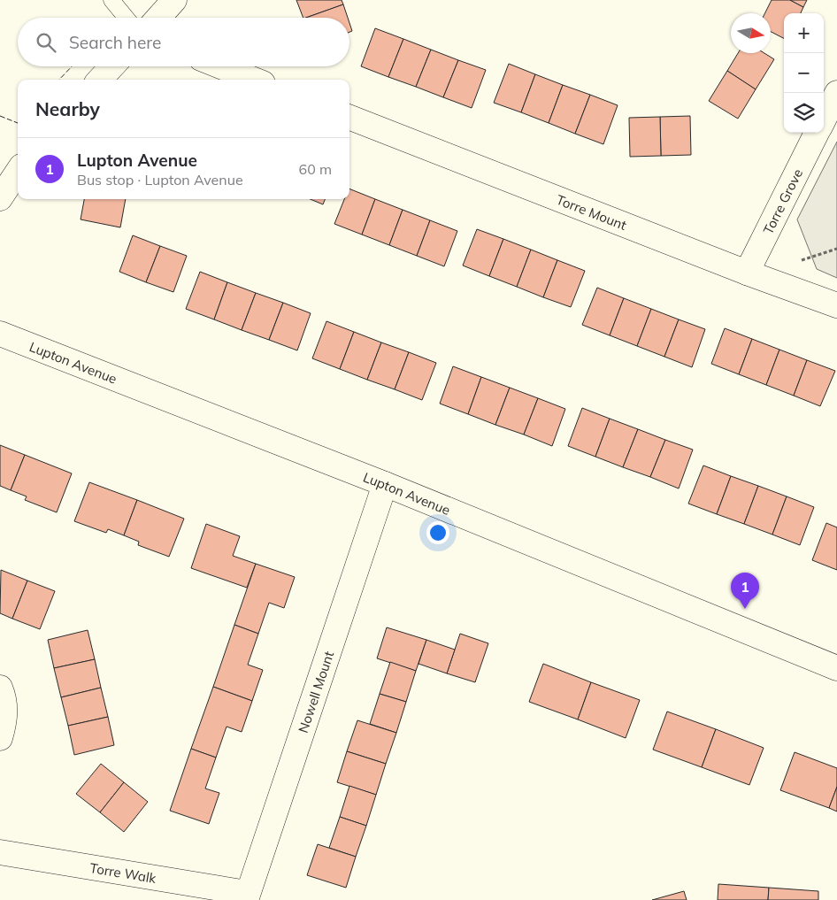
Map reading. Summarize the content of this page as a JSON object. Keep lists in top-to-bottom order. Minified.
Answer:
{"streets":{"street":["Torre Grove","Torre Mount","Lupton Avenue","Nowell Mount","Torre Walk"]},"crossings":[["Torre Grove","Torre Mount"],["Lupton Avenue","Nowell Mount"],["Nowell Mount","Torre Walk"]],"north":"right","page":{"map_buttons":["+","−"],"search":"Search here","heading":"Nearby","list":[{"mark":"1","name":"Lupton Avenue","note":"Bus stop · Lupton Avenue","value":"60 m"}],"pins":"1"}}
